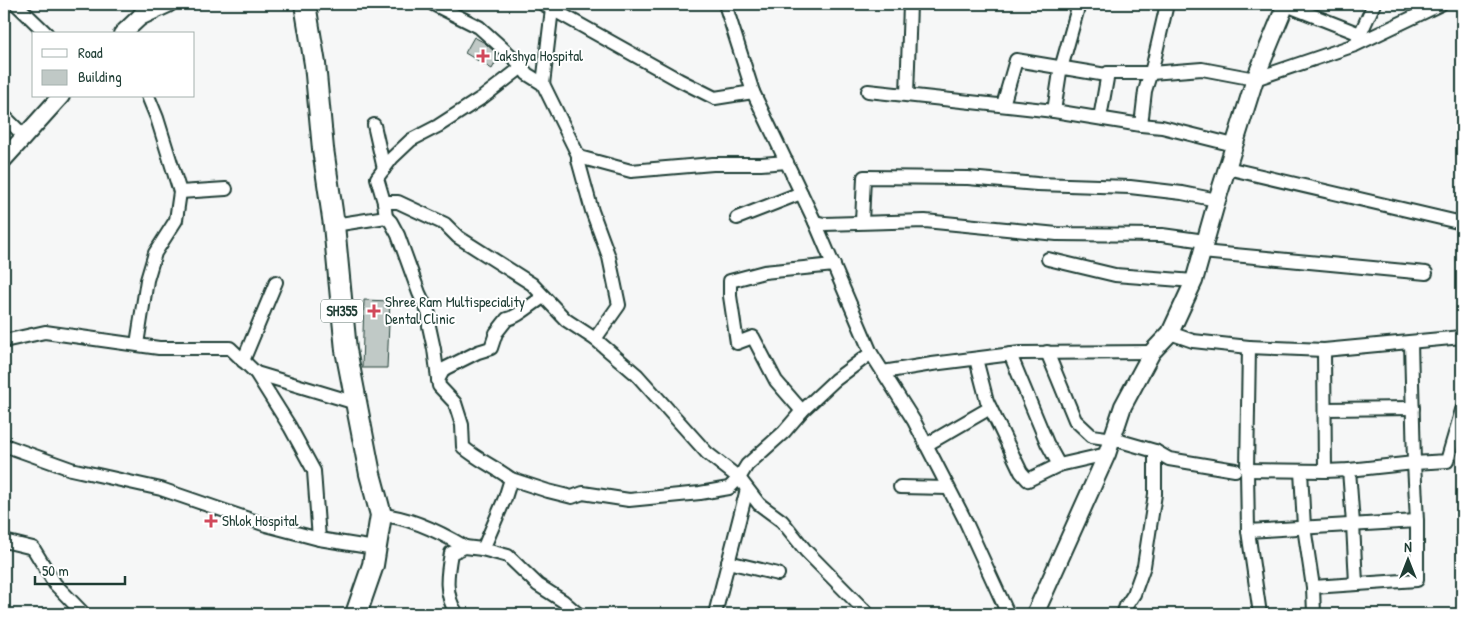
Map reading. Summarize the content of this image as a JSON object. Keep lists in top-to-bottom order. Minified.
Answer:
{"streets":{"main road":["SH355"]},"places":{"health":["Lakshya Hospital","Shree Ram Multispeciality Dental Clinic","Shlok Hospital"]},"legend":["Road","Building"],"scale_bar":"50 m","north":"top"}
